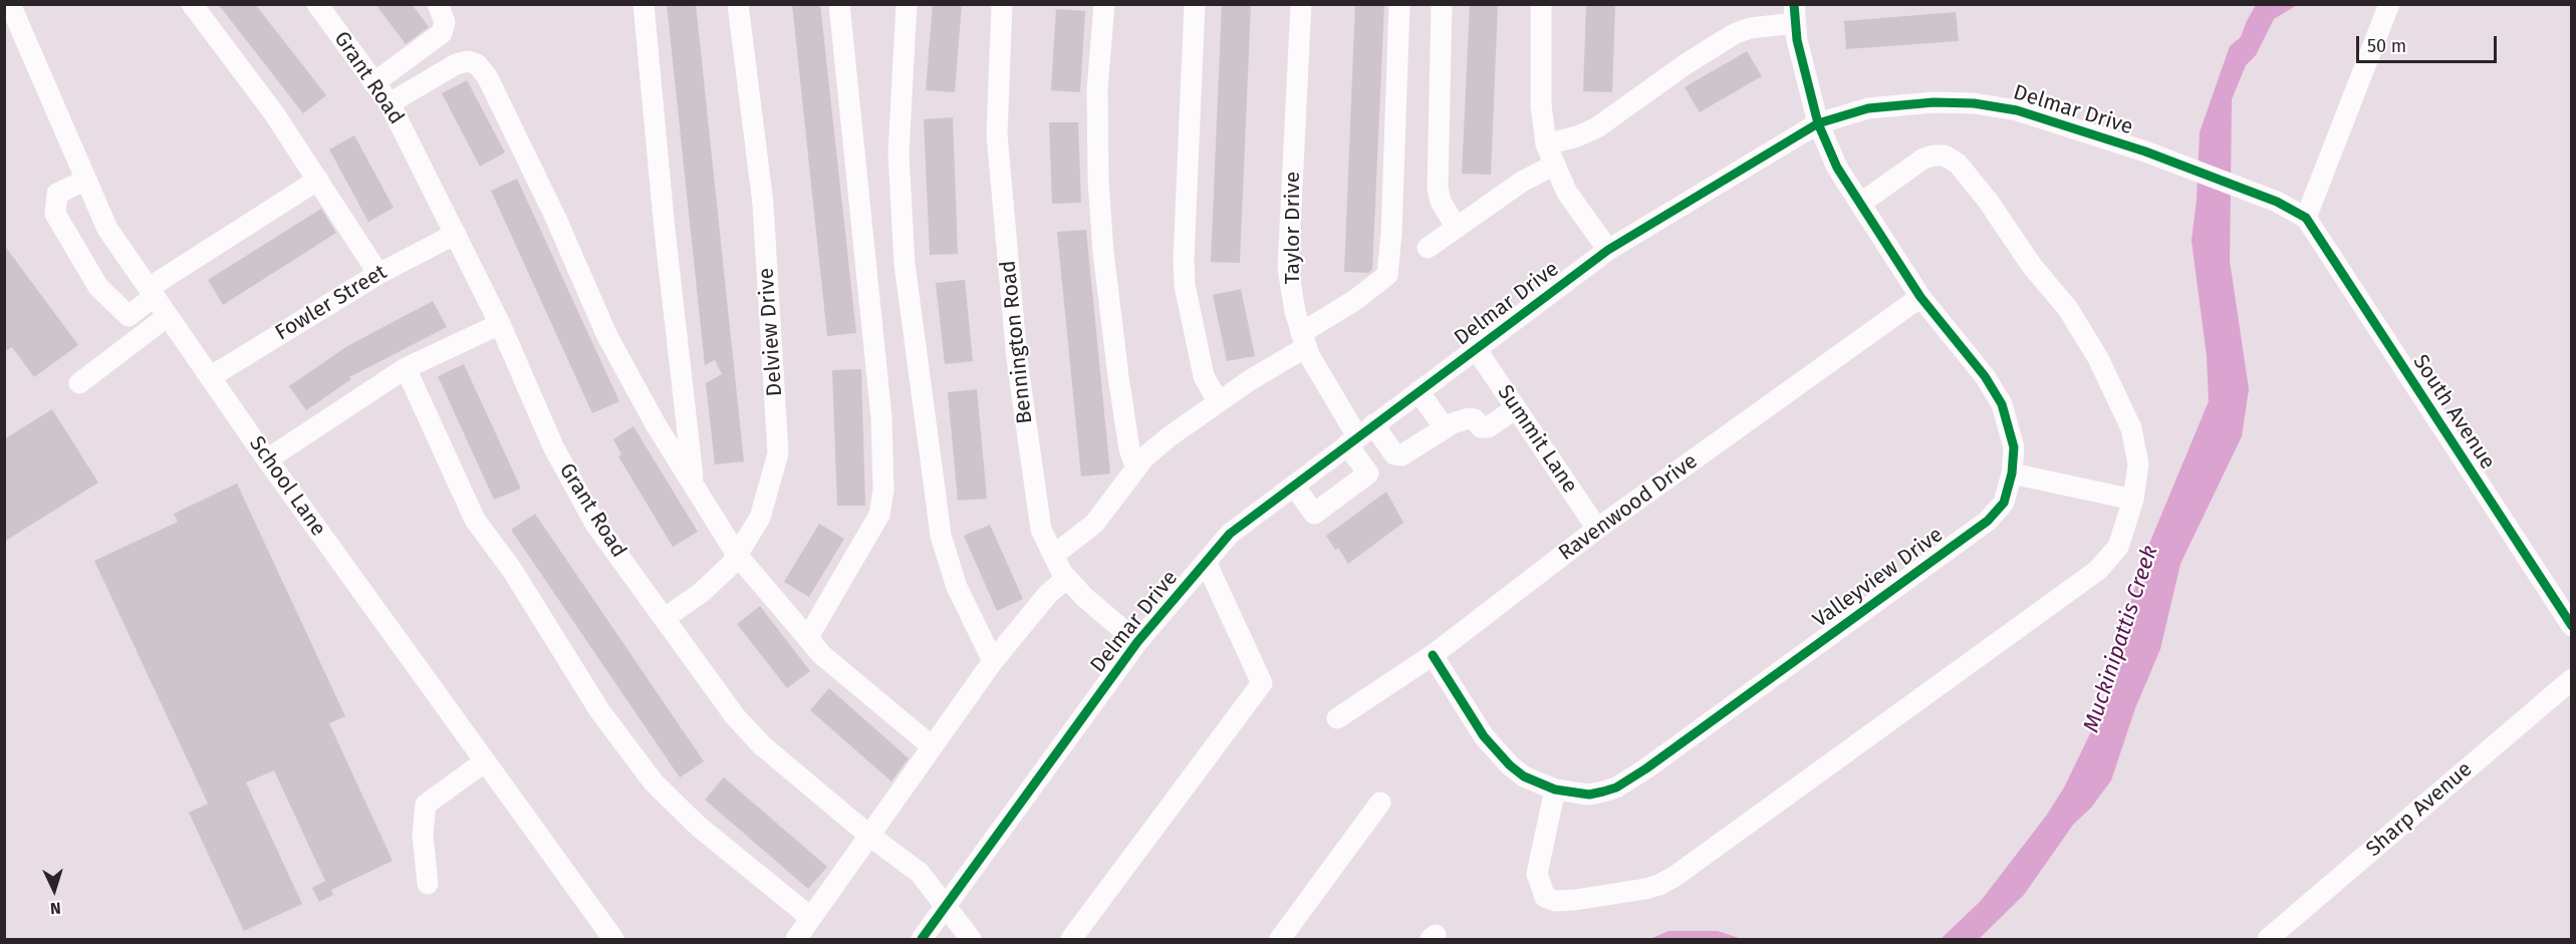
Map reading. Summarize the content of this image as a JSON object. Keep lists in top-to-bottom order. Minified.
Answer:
{"streets":{"street":["Grant Road","Delmar Drive","Taylor Drive","Fowler Street","Delview Drive","Bennington Road","South Avenue","Summit Lane","School Lane","Ravenwood Drive","Valleyview Drive","Sharp Avenue"]},"crossings":[["Grant Road","Delmar Drive"],["Grant Road","Fowler Street"],["Grant Road","Delview Drive"],["Delmar Drive","Taylor Drive"],["Delmar Drive","Bennington Road"],["Delmar Drive","South Avenue"],["Delmar Drive","Summit Lane"],["Delmar Drive","Valleyview Drive"],["Fowler Street","School Lane"],["Summit Lane","Ravenwood Drive"],["Ravenwood Drive","Valleyview Drive"]],"water":["Muckinipattis Creek"],"scale_bar":"50 m","north":"bottom"}
